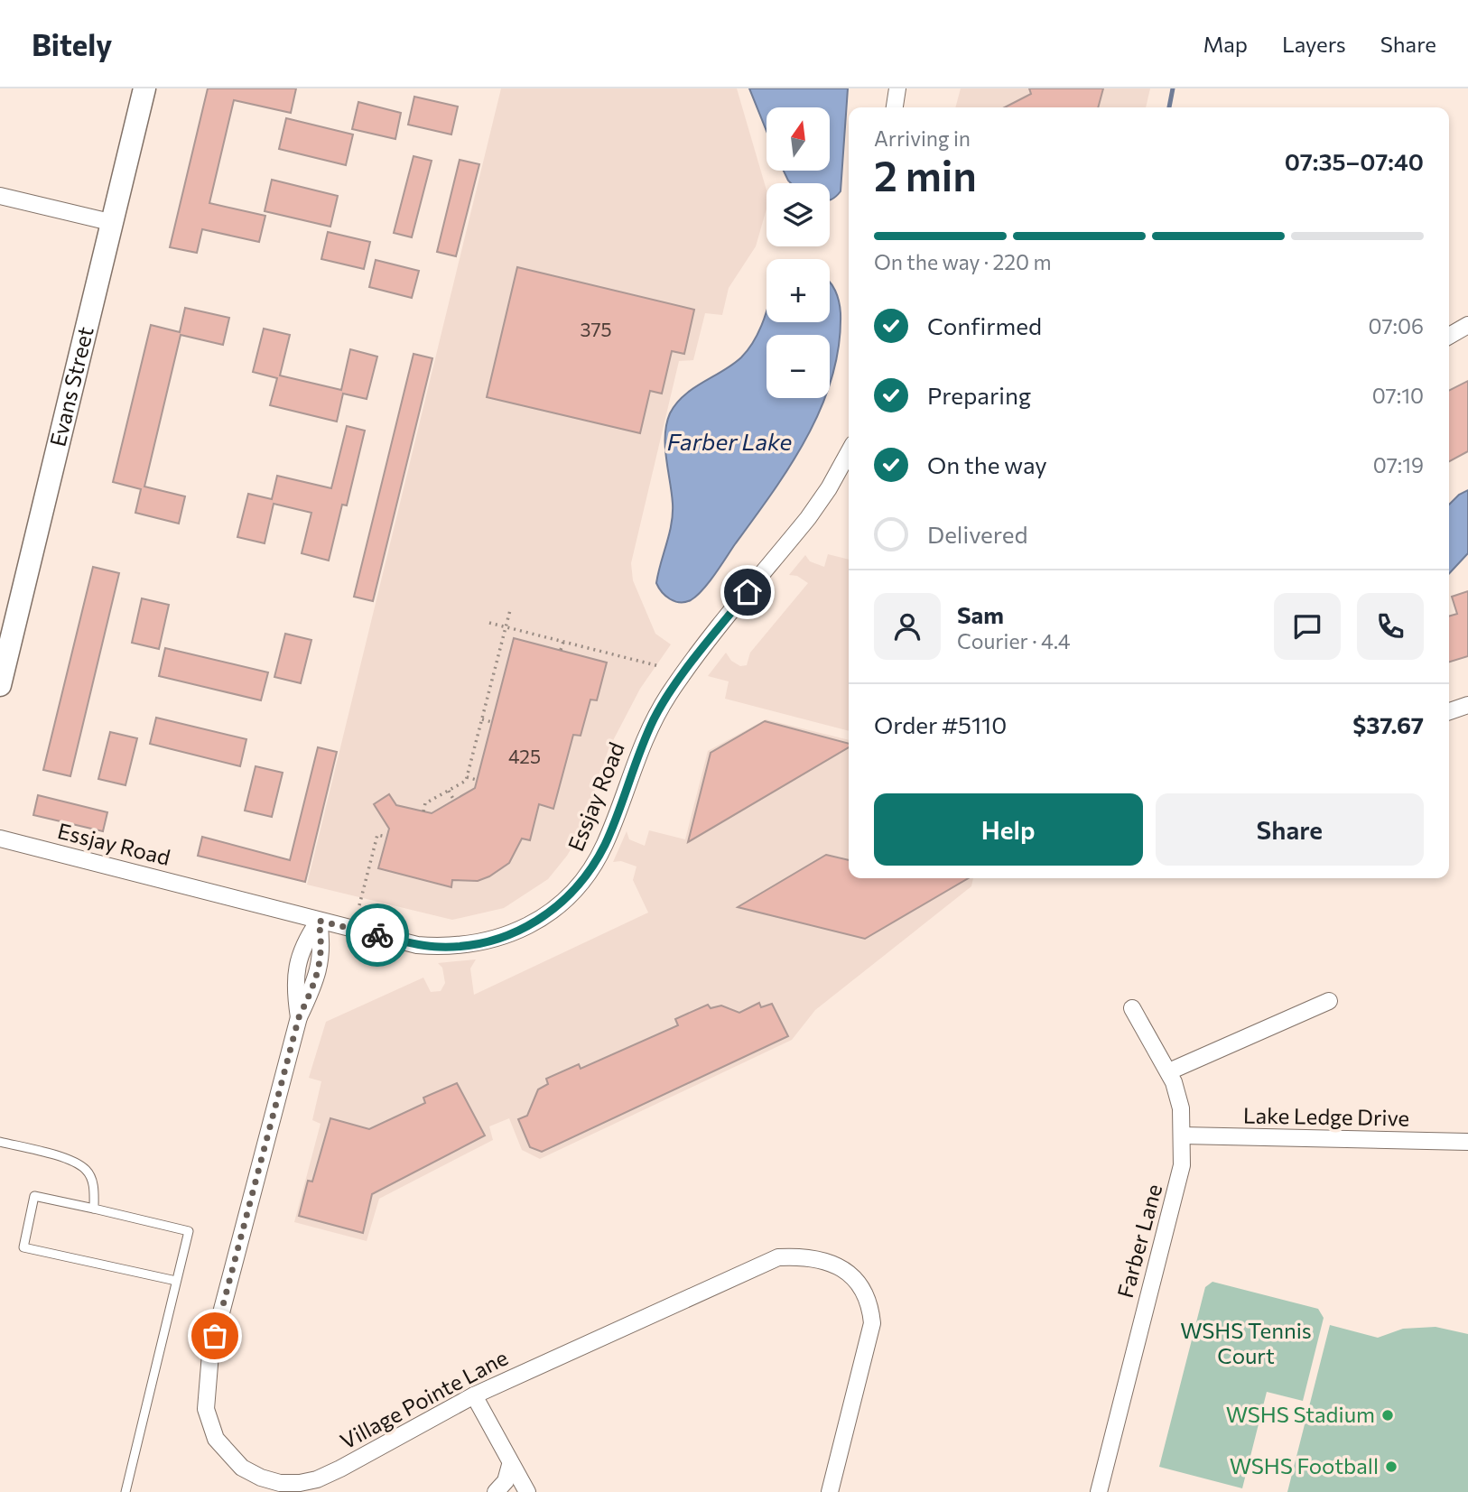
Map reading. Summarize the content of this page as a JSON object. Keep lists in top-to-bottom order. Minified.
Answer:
{"streets":{"street":["Evans Street","Essjay Road","Lake Ledge Drive","Farber Lane","Village Pointe Lane"]},"crossings":[["Essjay Road","Village Pointe Lane"],["Lake Ledge Drive","Farber Lane"]],"water":["Farber Lake"],"parks":["WSHS Tennis Court"],"places":["WSHS Stadium","WSHS Football"],"house_numbers":["375","425"],"north":"top","page":{"header":"Bitely","nav":["Map","Layers","Share"],"map_buttons":["+","−"],"heading":["2 min","Arriving in","07:35–07:40"],"panel":["Sam","Courier · 4.4","Order #5110","$37.67"],"bar":"On the way · 220 m","list":[["Confirmed","07:06"],["Preparing","07:10"],["On the way","07:19"],"Delivered"],"buttons":["Help","Share"]}}
